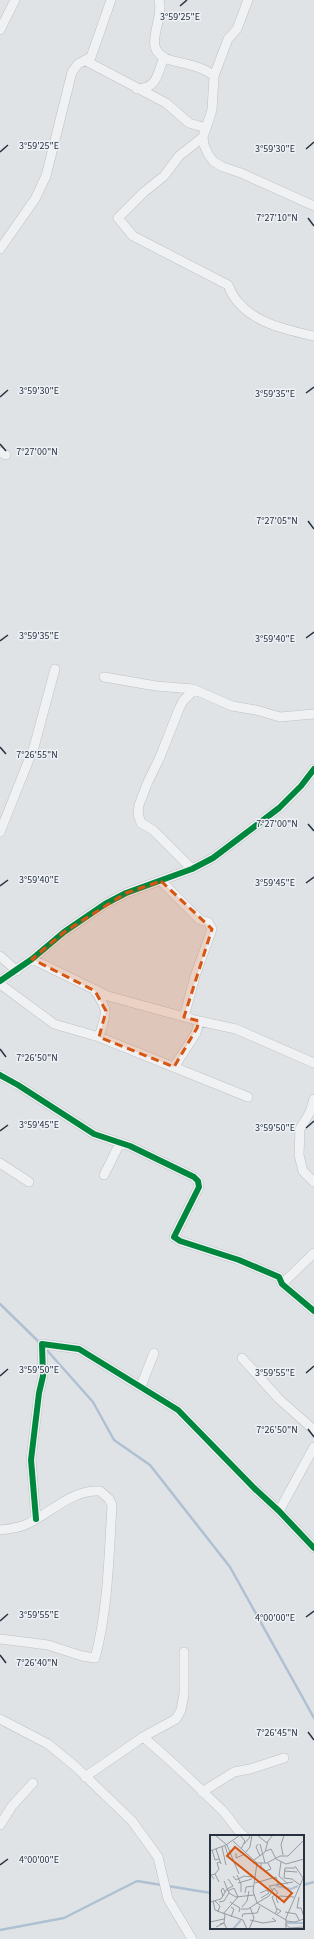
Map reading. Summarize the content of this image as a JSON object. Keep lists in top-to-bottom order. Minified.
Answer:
{"coordinates":["3°59'25\"E","3°59'30\"E","7°27'10\"N","3°59'35\"E","7°27'00\"N","7°27'05\"N","3°59'40\"E","7°26'55\"N","3°59'45\"E","7°26'50\"N","3°59'50\"E","3°59'55\"E","4°00'00\"E","7°26'40\"N","7°26'45\"N"]}
